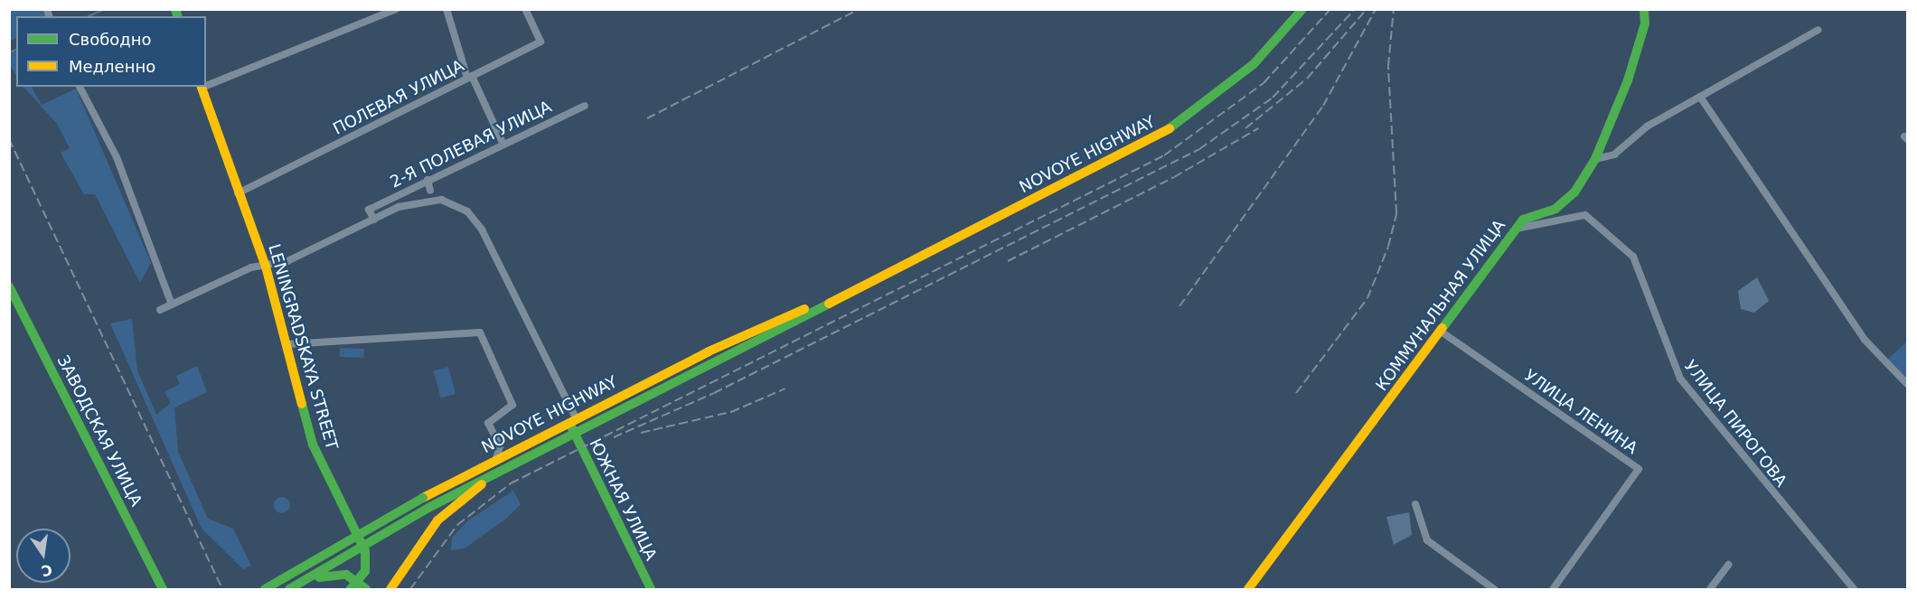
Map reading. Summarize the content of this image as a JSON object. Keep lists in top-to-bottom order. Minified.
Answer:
{"streets":{"street":["ПОЛЕВАЯ УЛИЦА","2-Я ПОЛЕВАЯ УЛИЦА","NOVOYE HIGHWAY","КОММУНАЛЬНАЯ УЛИЦА","LENINGRADSKAYA STREET","УЛИЦА ЛЕНИНА","УЛИЦА ПИРОГОВА","ЗАВОДСКАЯ УЛИЦА","ЮЖНАЯ УЛИЦА"]},"crossings":[["ПОЛЕВАЯ УЛИЦА","LENINGRADSKAYA STREET"],["NOVOYE HIGHWAY","ЮЖНАЯ УЛИЦА"],["КОММУНАЛЬНАЯ УЛИЦА","УЛИЦА ЛЕНИНА"],["КОММУНАЛЬНАЯ УЛИЦА","УЛИЦА ПИРОГОВА"]],"legend":["Свободно","Медленно"],"north":"bottom"}
